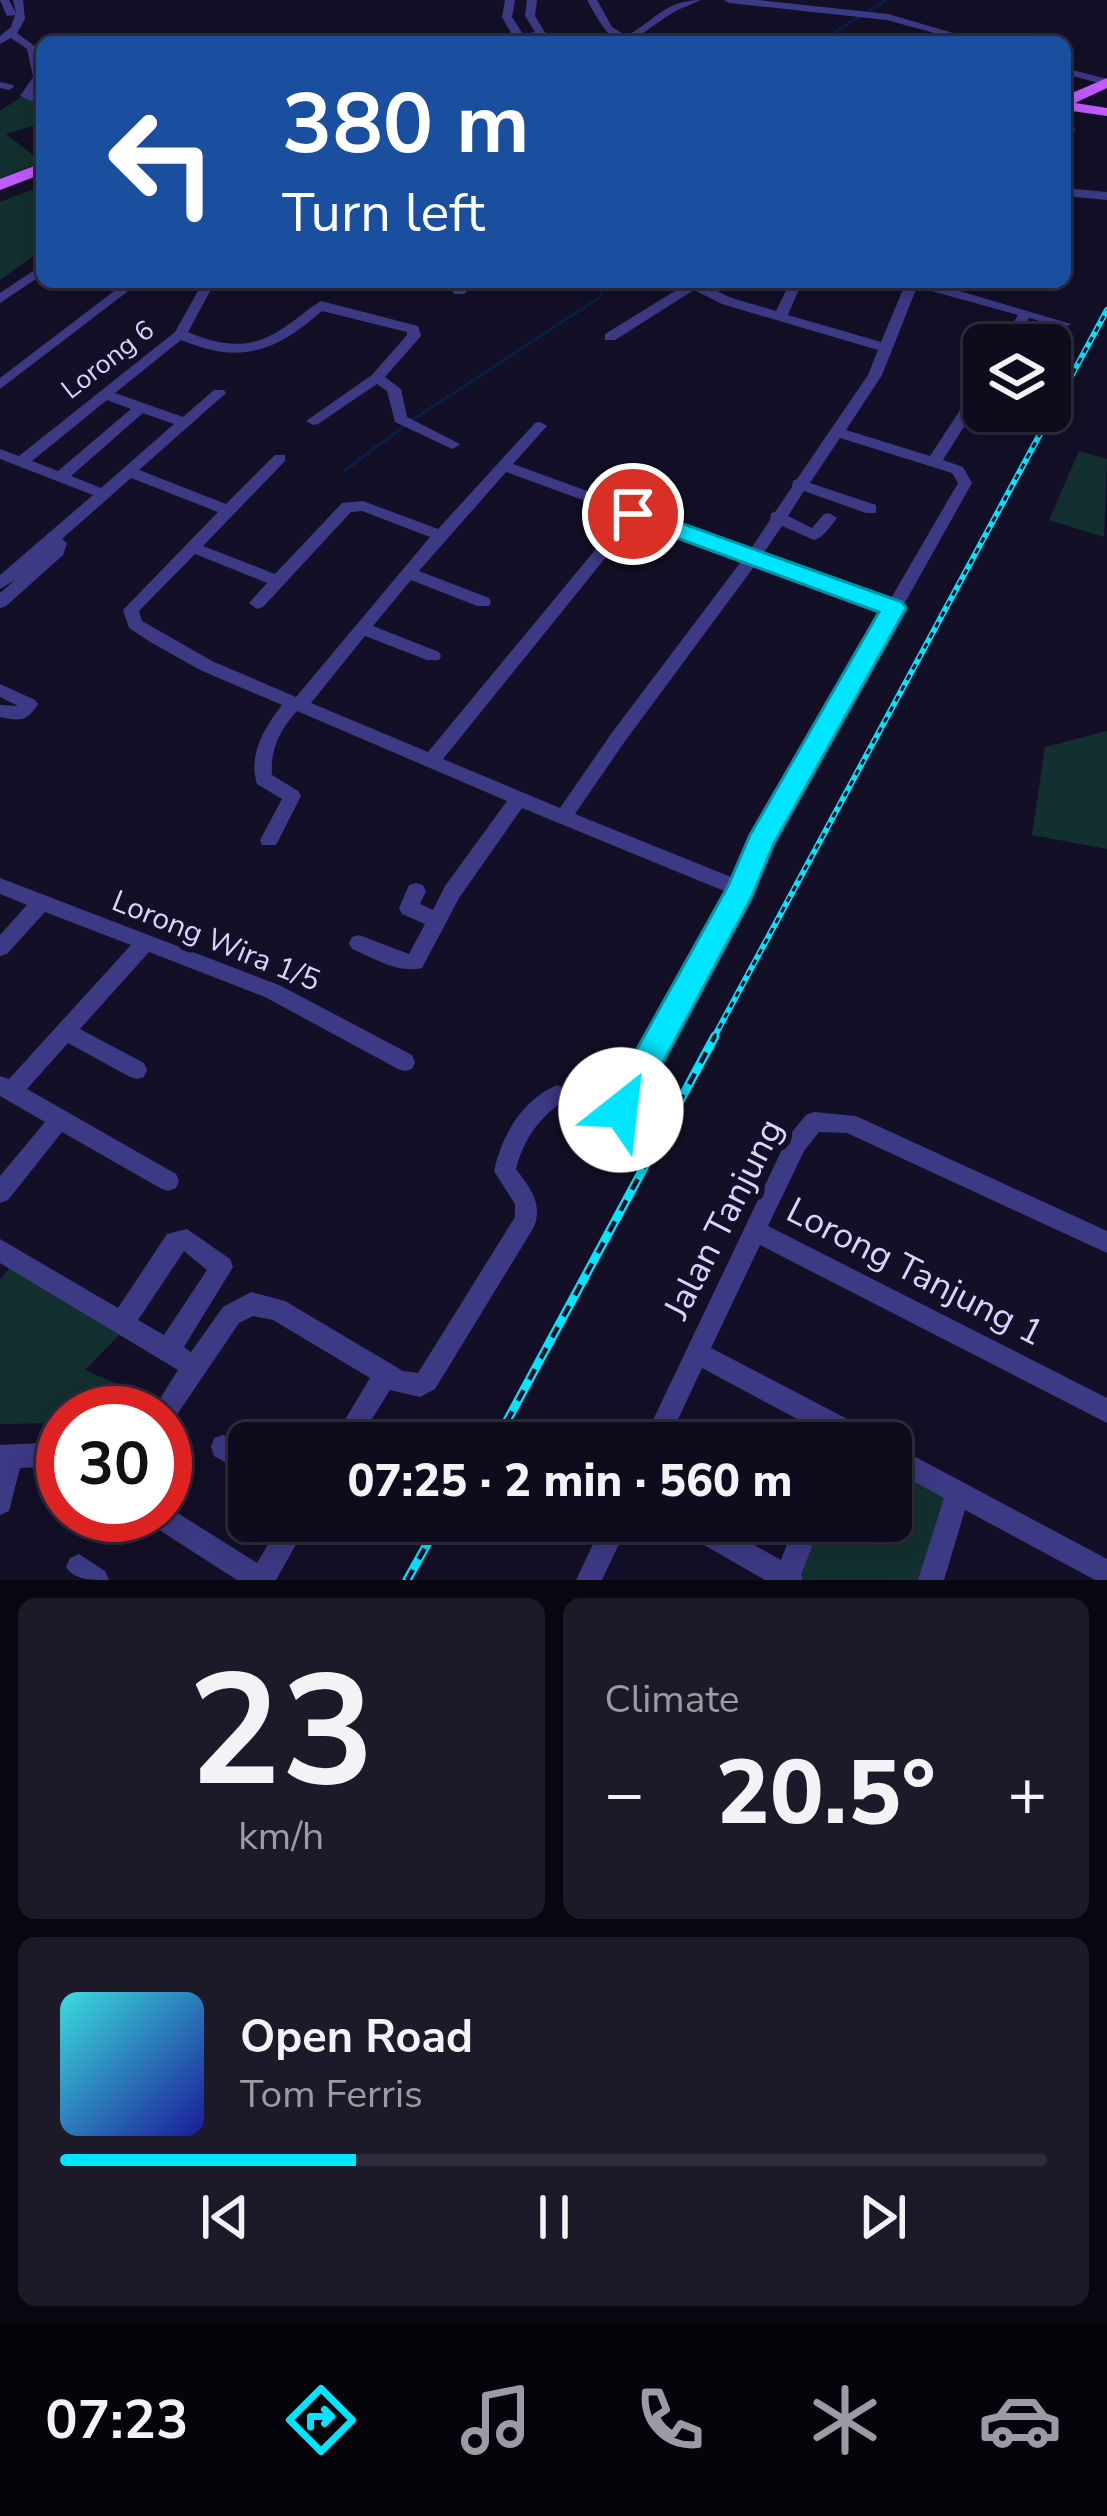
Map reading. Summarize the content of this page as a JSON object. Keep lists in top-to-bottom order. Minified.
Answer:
{"streets":{"street":["Lorong 6","Lorong Wira 1/5","Jalan Tanjung","Lorong Tanjung 1"]},"crossings":[["Jalan Tanjung","Lorong Tanjung 1"]],"page":{"turn":["380 m","Turn left"],"limit":"30","trip":"07:25 · 2 min · 560 m","tile":[["23","km/h"],"Climate"],"heat":["−","20.5°","+"],"song":["Open Road","Tom Ferris"],"tabs":"07:23"}}
